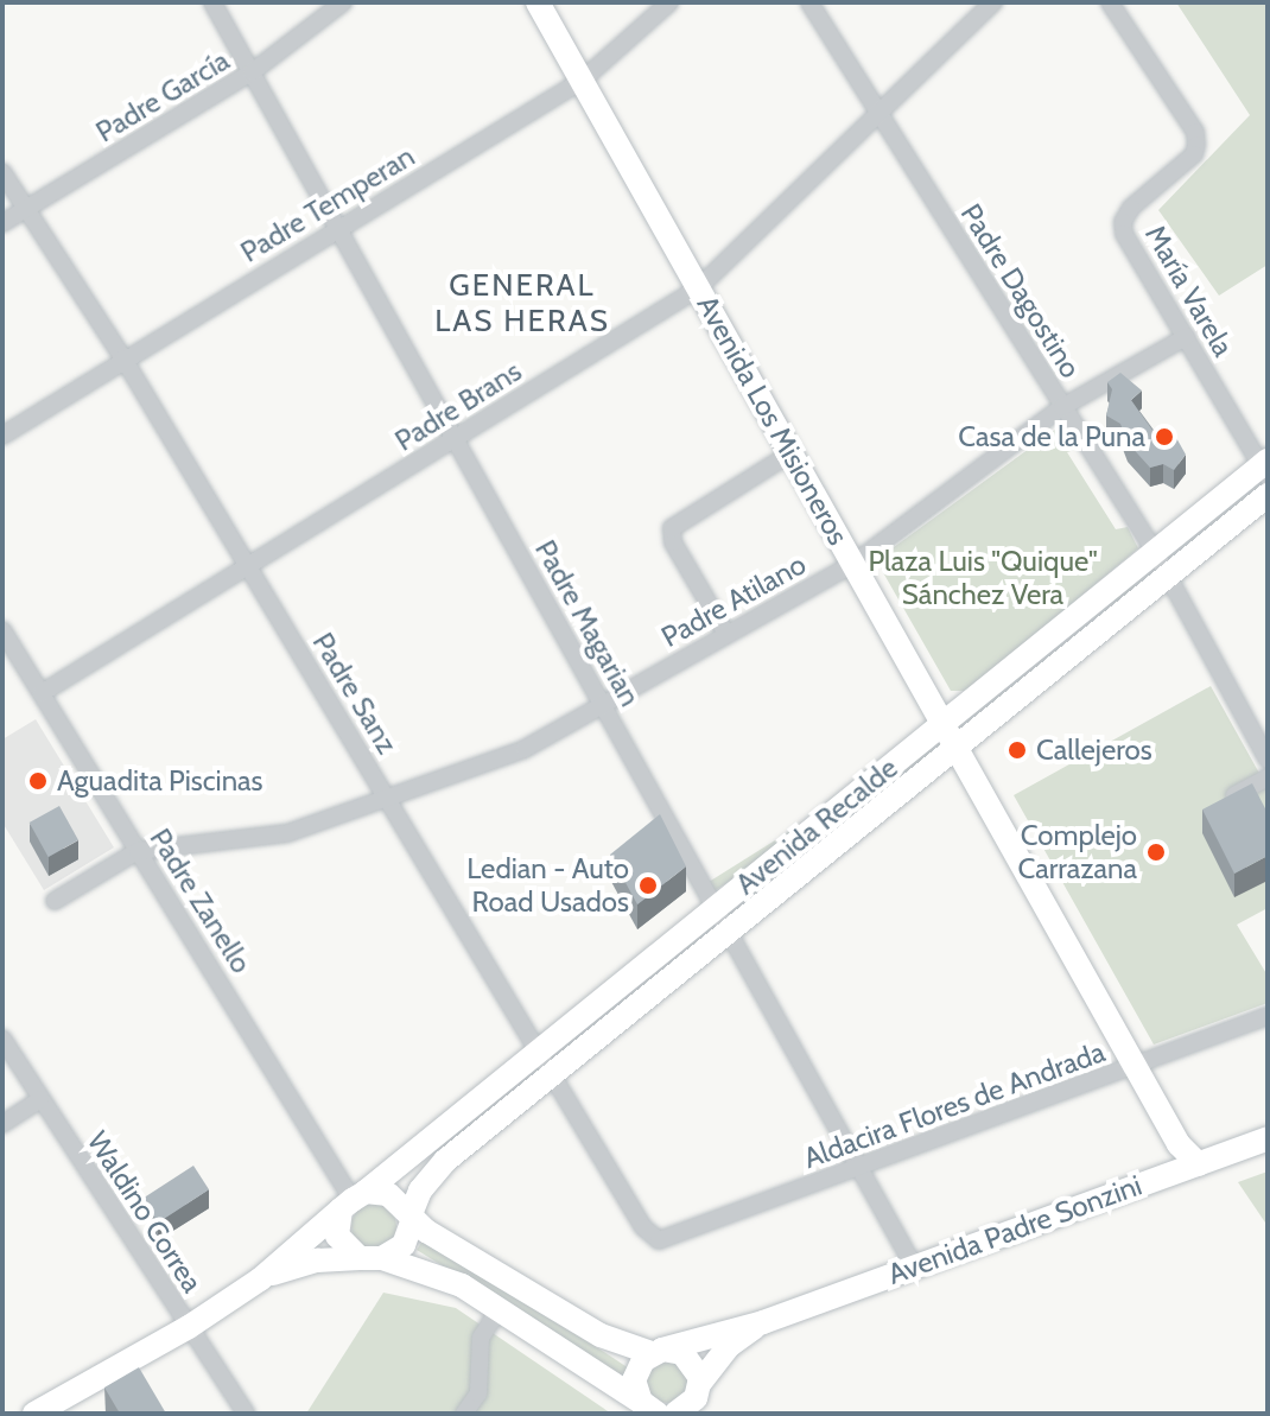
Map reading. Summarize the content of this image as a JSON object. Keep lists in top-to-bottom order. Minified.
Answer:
{"streets":{"main road":["Avenida Los Misioneros","Avenida Recalde","Avenida Padre Sonzini"],"street":["Padre García","Padre Temperan","Padre Dagostino","María Varela","Padre Brans","Padre Atilano","Padre Magarian","Padre Sanz","Padre Zanello","Aldacira Flores de Andrada","Waldino Correa"]},"crossings":[["Padre García","Padre Magarian"],["Padre García","Padre Sanz"],["Padre Temperan","Avenida Los Misioneros"],["Padre Temperan","Padre Magarian"],["Padre Temperan","Padre Sanz"],["Padre Dagostino","Padre Brans"],["Padre Dagostino","Padre Atilano"],["Padre Dagostino","Avenida Recalde"],["María Varela","Padre Atilano"],["María Varela","Avenida Recalde"],["Padre Brans","Avenida Los Misioneros"],["Padre Brans","Padre Magarian"],["Padre Brans","Padre Sanz"],["Padre Brans","Padre Zanello"],["Avenida Los Misioneros","Padre Atilano"],["Avenida Los Misioneros","Avenida Recalde"],["Avenida Los Misioneros","Aldacira Flores de Andrada"],["Avenida Los Misioneros","Avenida Padre Sonzini"],["Padre Atilano","Padre Magarian"],["Padre Atilano","Padre Sanz"],["Padre Atilano","Padre Zanello"],["Padre Magarian","Avenida Recalde"],["Padre Magarian","Aldacira Flores de Andrada"],["Padre Magarian","Avenida Padre Sonzini"],["Padre Sanz","Avenida Recalde"],["Padre Sanz","Aldacira Flores de Andrada"],["Avenida Recalde","Padre Zanello"],["Avenida Recalde","Waldino Correa"]],"districts":["GENERAL LAS HERAS"],"parks":["Plaza Luis \"Quique\" Sánchez Vera"],"places":["Casa de la Puna","Callejeros","Aguadita Piscinas","Complejo Carrazana","Ledian - Auto Road Usados"]}
